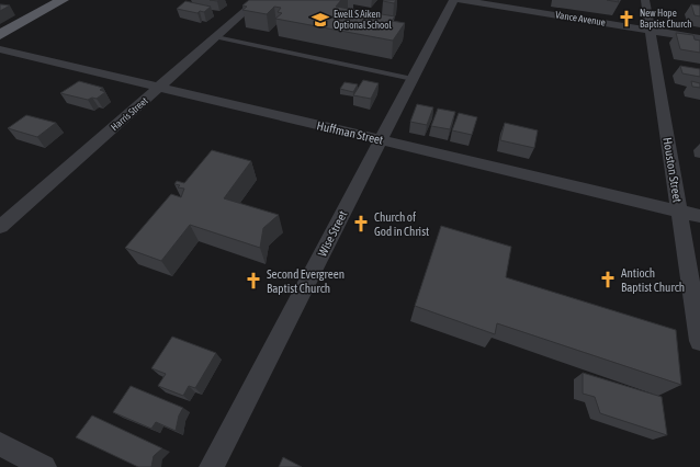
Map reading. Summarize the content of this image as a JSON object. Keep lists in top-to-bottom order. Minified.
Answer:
{"streets":{"street":["Vance Avenue","Harris Street","Huffman Street","Houston Street","Wise Street"]},"crossings":[["Vance Avenue","Houston Street"],["Harris Street","Huffman Street"],["Huffman Street","Houston Street"],["Huffman Street","Wise Street"]],"places":{"church":["New Hope Baptist Church","Church of God in Christ","Antioch Baptist Church","Second Evergreen Baptist Church"],"school or university":["Ewell S Aiken Optional School"]}}
